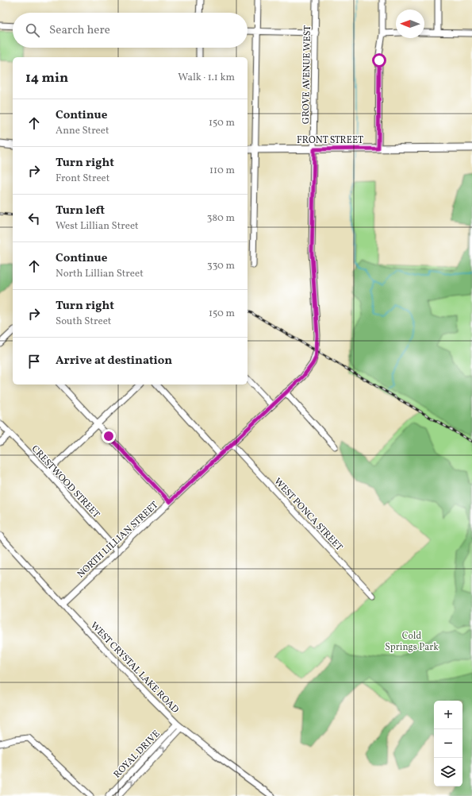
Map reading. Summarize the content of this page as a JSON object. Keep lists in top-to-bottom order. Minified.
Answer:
{"streets":{"main road":["FRONT STREET"],"street":["GROVE AVENUE WEST","CRESTWOOD STREET","WEST PONCA STREET","NORTH LILLIAN STREET","WEST CRYSTAL LAKE ROAD","ROYAL DRIVE"]},"crossings":[["GROVE AVENUE WEST","FRONT STREET"],["GROVE AVENUE WEST","NORTH LILLIAN STREET"],["CRESTWOOD STREET","NORTH LILLIAN STREET"],["WEST PONCA STREET","NORTH LILLIAN STREET"],["NORTH LILLIAN STREET","WEST CRYSTAL LAKE ROAD"],["WEST CRYSTAL LAKE ROAD","ROYAL DRIVE"]],"parks":["Cold Springs Park"],"north":"left","page":{"search":"Search here","heading":["14 min","Walk · 1.1 km"],"list":[["Continue","Anne Street","150 m"],["Turn right","Front Street","110 m"],["Turn left","West Lillian Street","380 m"],["Continue","North Lillian Street","330 m"],["Turn right","South Street","150 m"],"Arrive at destination"],"map_buttons":["+","−"]}}
